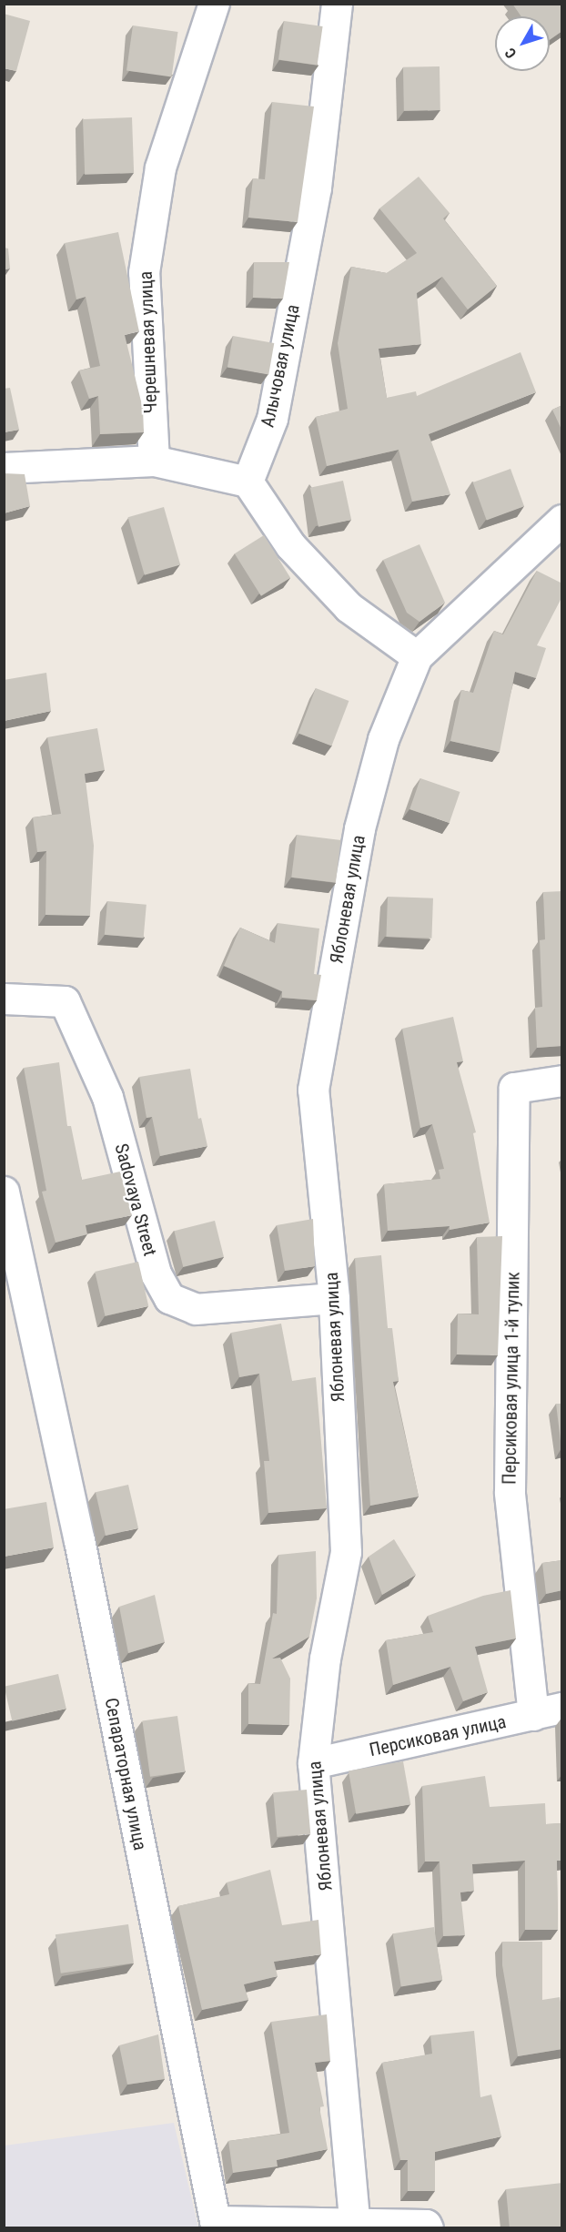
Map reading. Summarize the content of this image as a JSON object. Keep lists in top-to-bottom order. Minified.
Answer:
{"streets":{"street":["Черешневая улица","Алычовая улица","Яблоневая улица","Sadovaya Street","Персиковая улица 1-й тупик","Персиковая улица","Сепараторная улица"]},"crossings":[["Яблоневая улица","Sadovaya Street"],["Яблоневая улица","Персиковая улица"],["Яблоневая улица","Сепараторная улица"],["Персиковая улица 1-й тупик","Персиковая улица"]],"north":"bottom left"}
